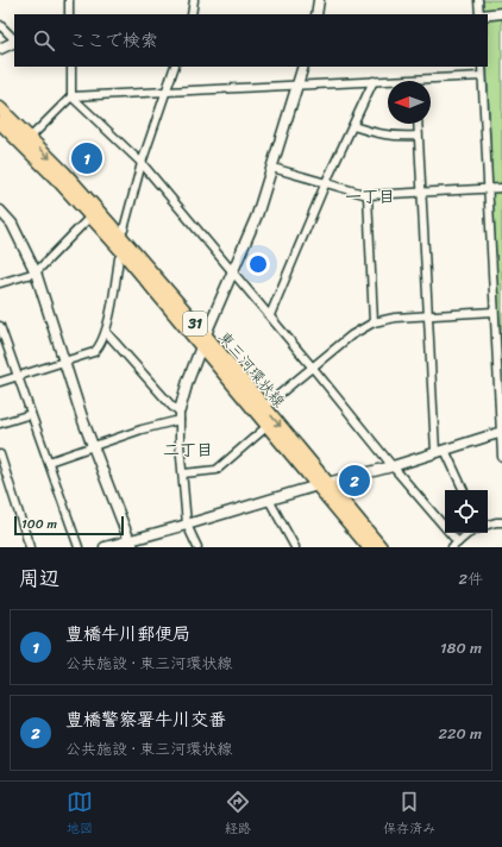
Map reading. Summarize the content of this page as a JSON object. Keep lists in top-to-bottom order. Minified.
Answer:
{"streets":{"main road":["31","東三河環状線"]},"districts":["一丁目","二丁目"],"scale_bar":"100 m","north":"left","page":{"search":"ここで検索","pins":["1","2"],"scale":"100 m","heading":["周辺","2件"],"list":[{"mark":"1","name":"豊橋牛川郵便局","note":"公共施設 · 東三河環状線","value":"180 m"},{"mark":"2","name":"豊橋警察署牛川交番","note":"公共施設 · 東三河環状線","value":"220 m"}],"nav":["地図","経路","保存済み"]}}
